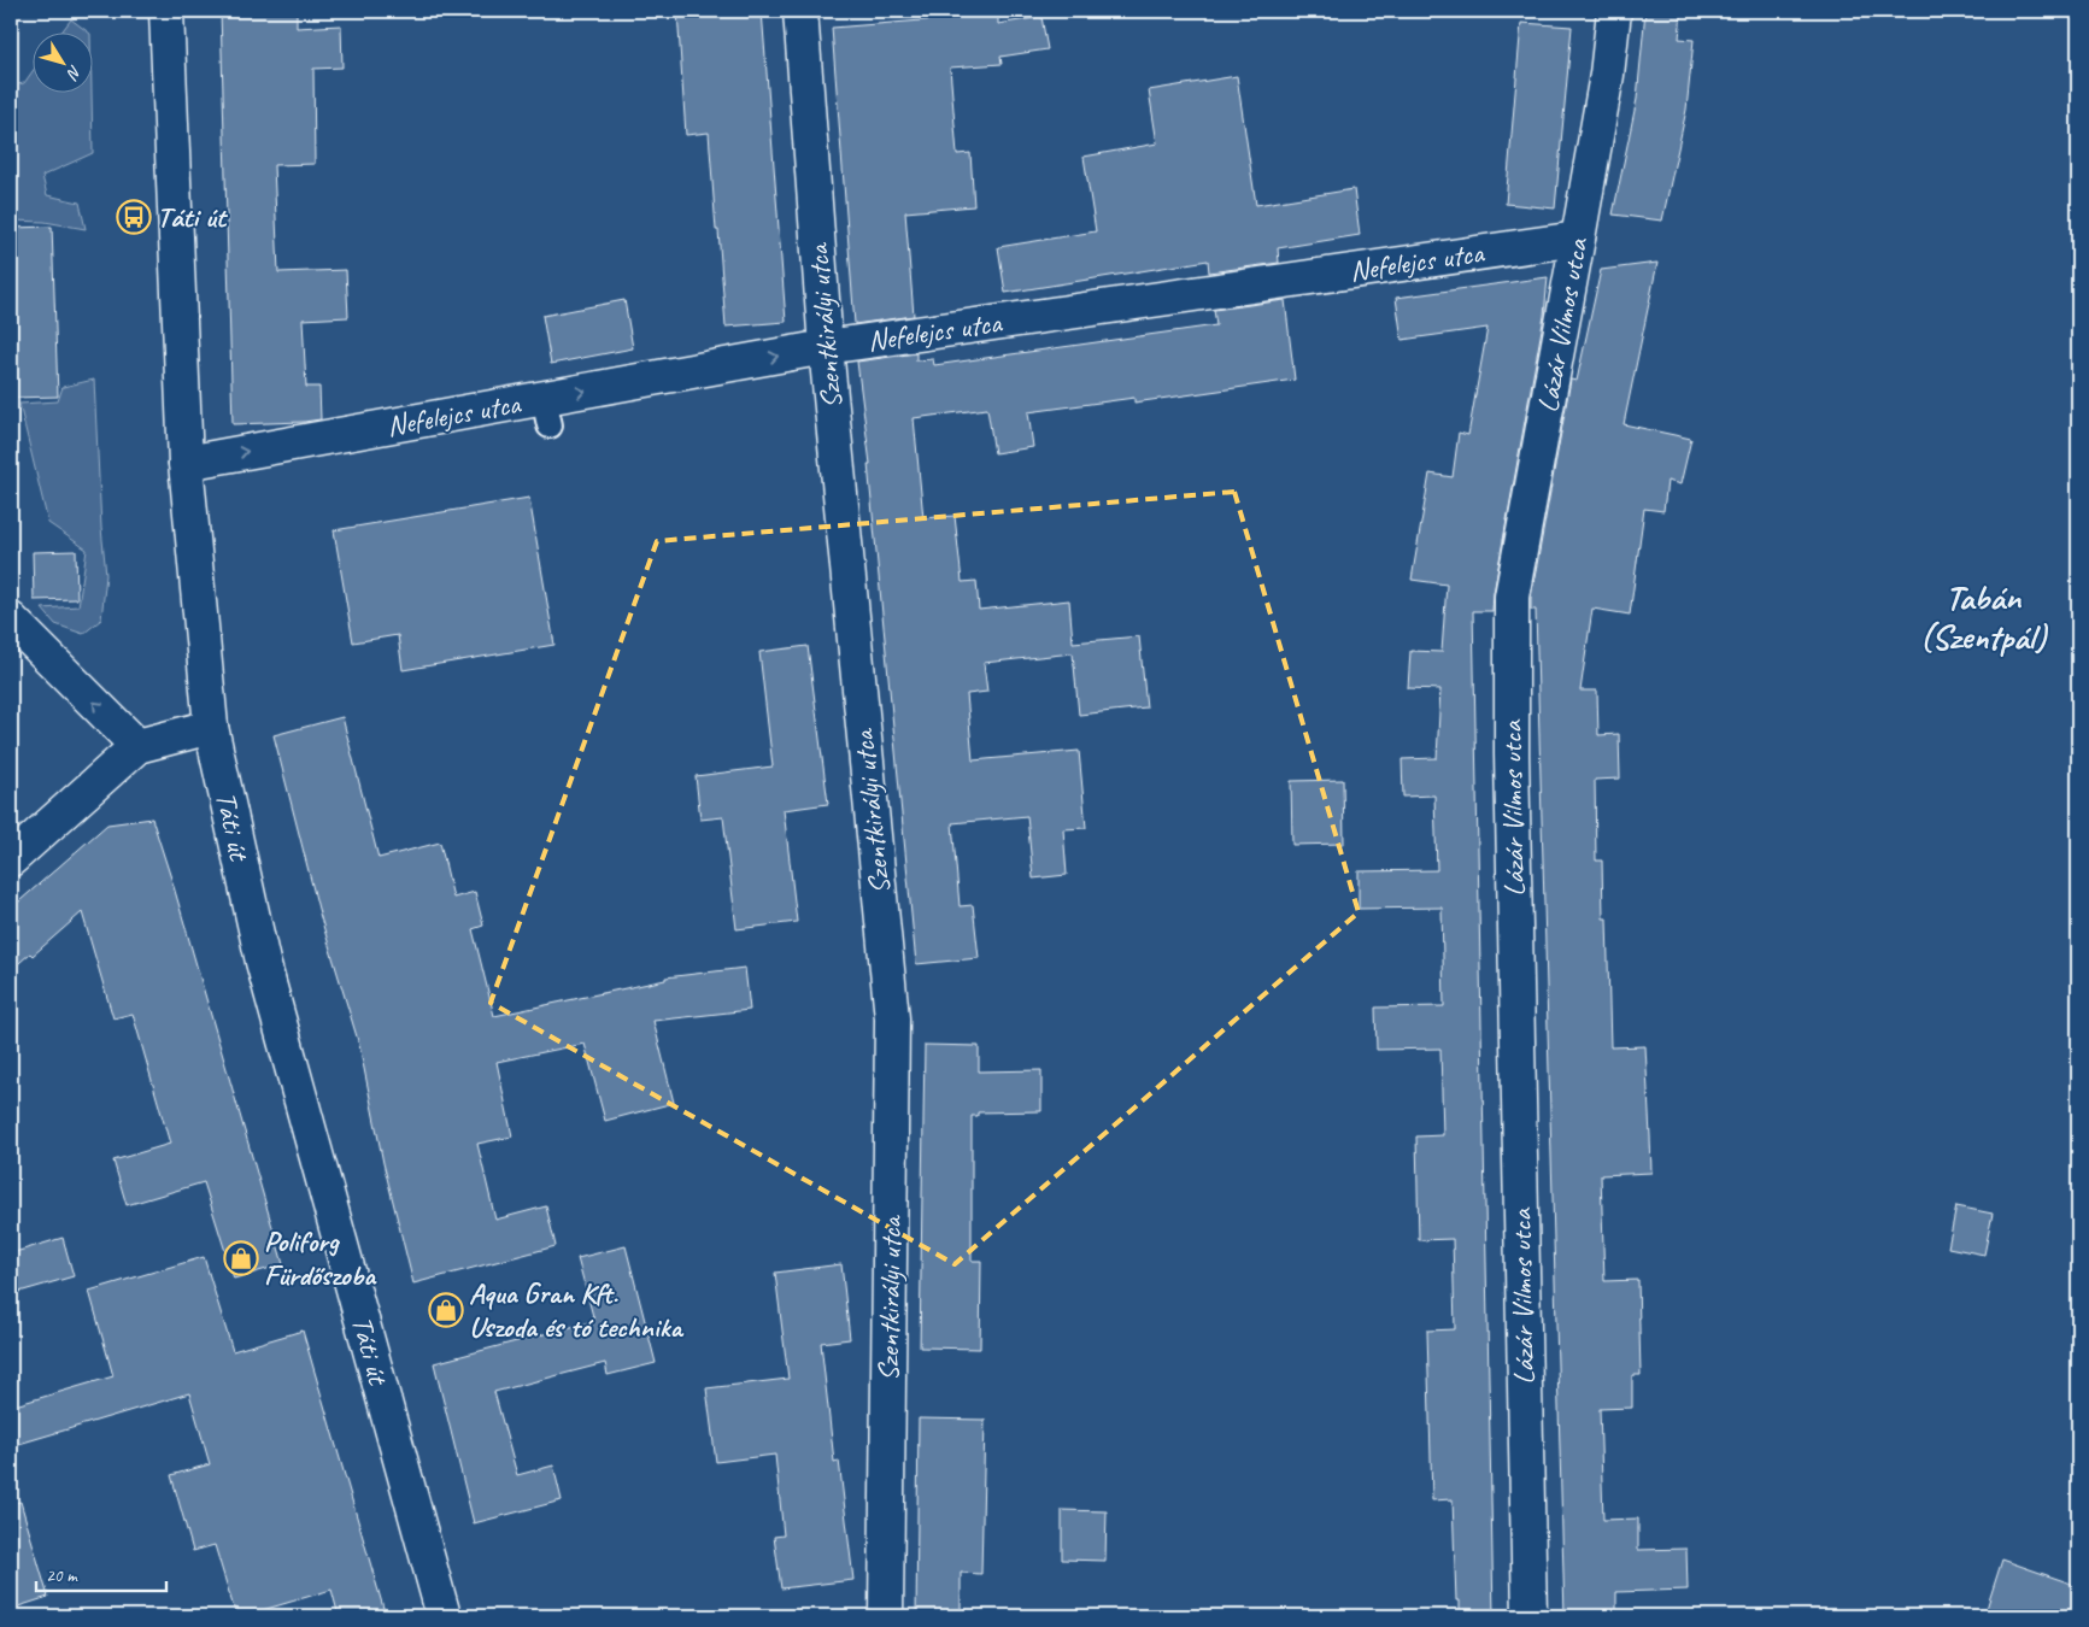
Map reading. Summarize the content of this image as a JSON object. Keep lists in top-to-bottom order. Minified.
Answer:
{"streets":{"street":["Nefelejcs utca","Lázár Vilmos utca","Szentkirályi utca","Táti út"]},"crossings":[["Nefelejcs utca","Lázár Vilmos utca"],["Nefelejcs utca","Szentkirályi utca"],["Nefelejcs utca","Táti út"]],"one_way":["Nefelejcs utca"],"districts":["Tabán (Szentpál)"],"places":{"bus stop":["Táti út"],"shop":["Poliforg Fürdőszoba","Aqua Gran Kft. Uszoda és tó technika"]},"scale_bar":"20 m","north":"bottom right"}
